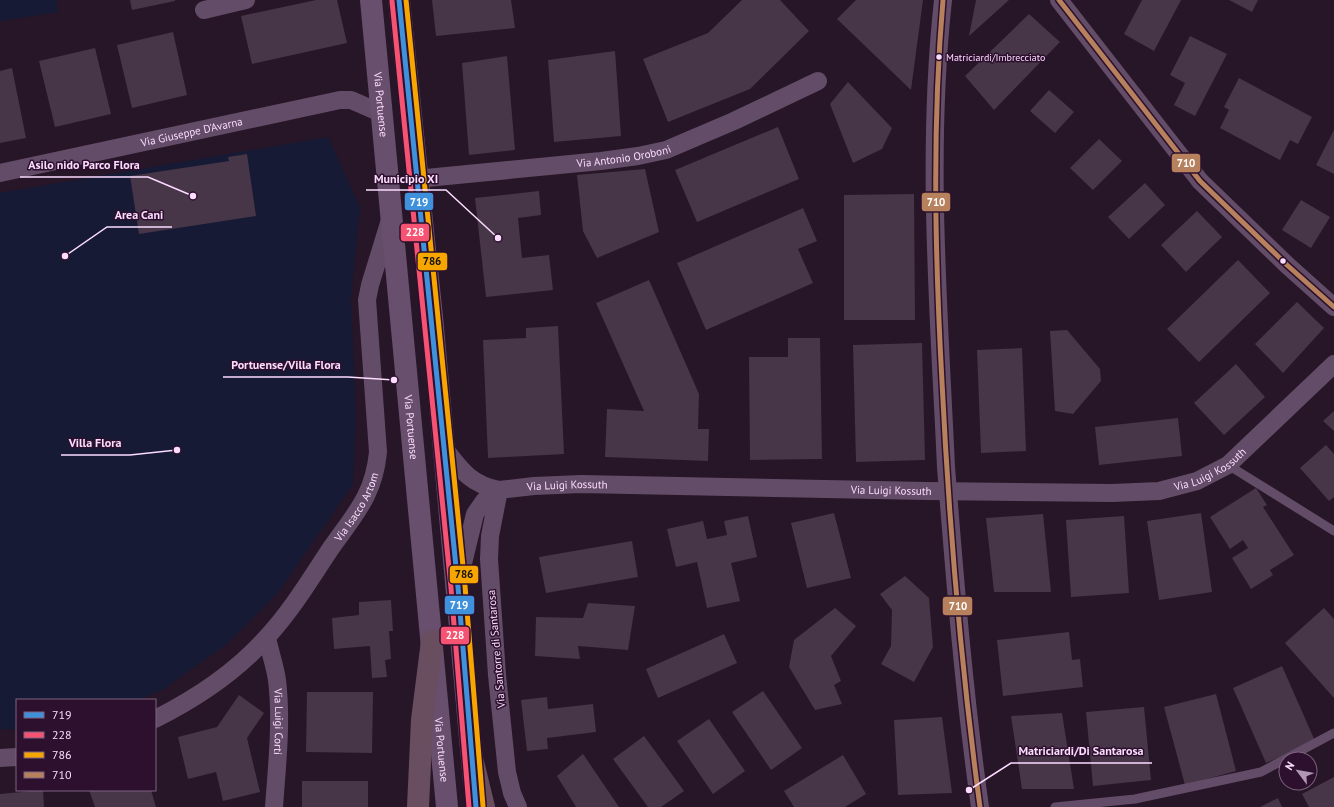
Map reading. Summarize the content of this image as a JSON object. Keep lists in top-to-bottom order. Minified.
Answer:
{"streets":{"main road":["Via Portuense"],"street":["Via Giuseppe D'Avarna","Via Antonio Oroboni","Via Luigi Kossuth","Via Isacco Artom","Via Santorre di Santarosa","Via Luigi Corti"]},"crossings":[["Via Portuense","Via Giuseppe D'Avarna"],["Via Portuense","Via Isacco Artom"],["Via Luigi Kossuth","Via Santorre di Santarosa"],["Via Isacco Artom","Via Luigi Corti"]],"places":["Matriciardi/Imbrecciato","Asilo nido Parco Flora","Municipio XI","Area Cani","Portuense/Villa Flora","Villa Flora","Matriciardi/Di Santarosa"],"lines":["transit line 719","transit line 786","transit line 710","transit line 228"],"legend":["719","228","786","710"],"north":"top left"}
